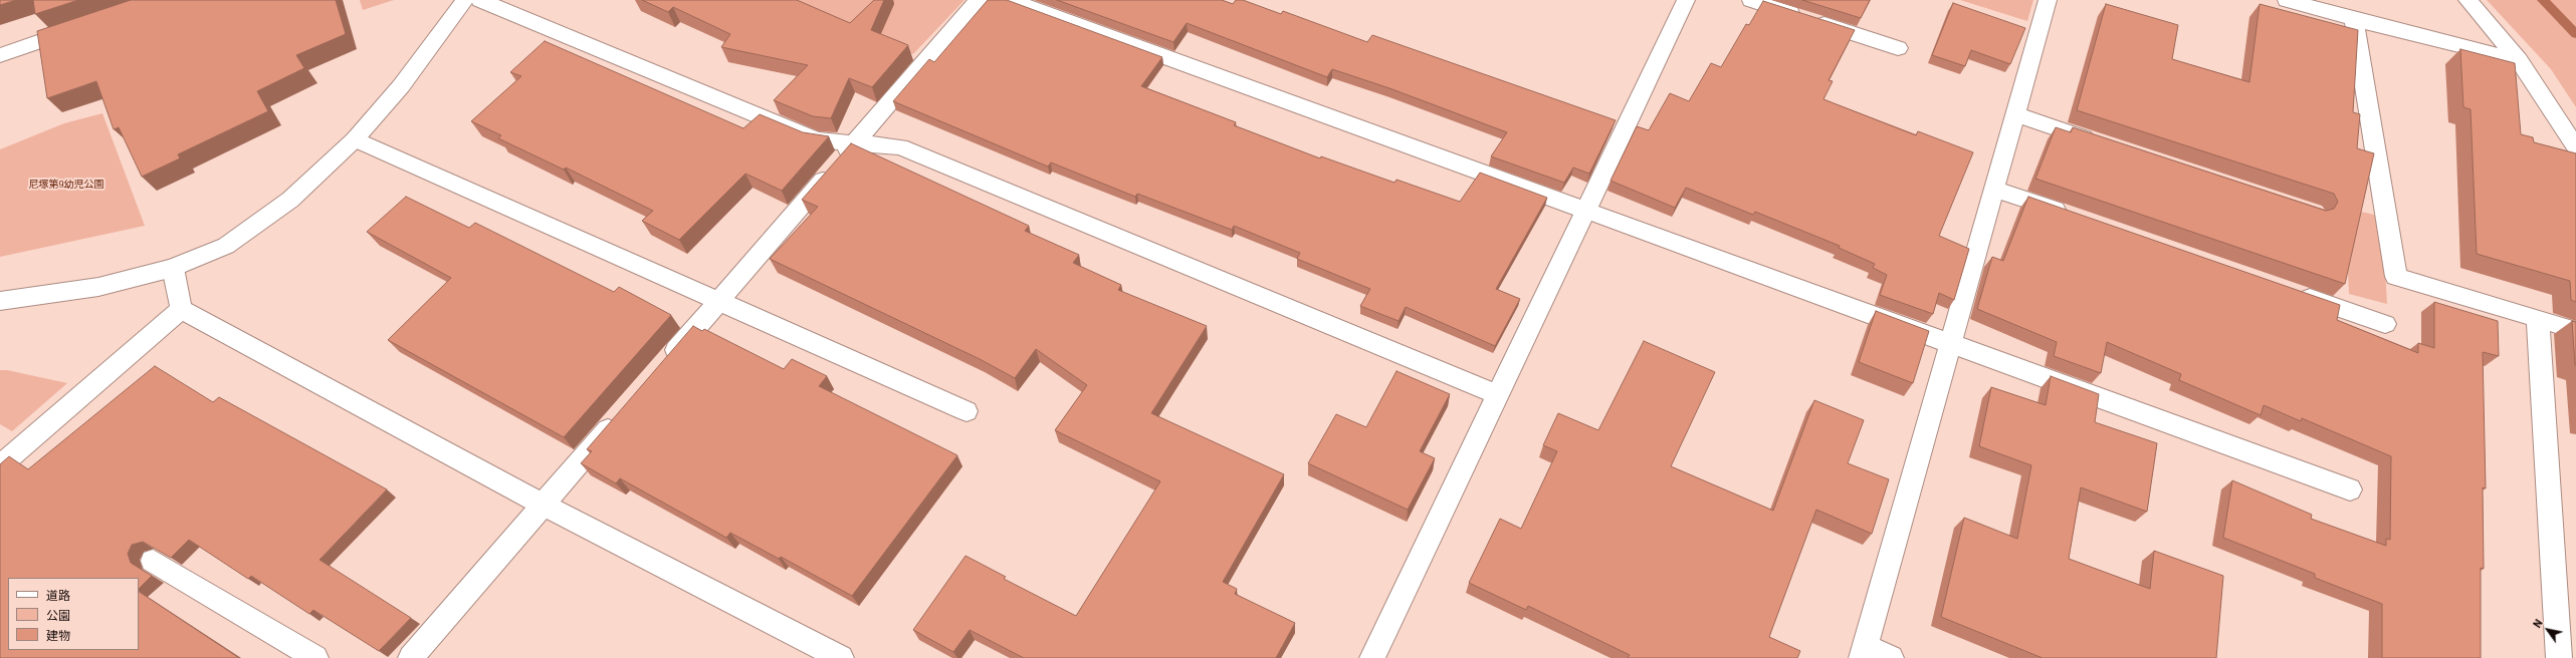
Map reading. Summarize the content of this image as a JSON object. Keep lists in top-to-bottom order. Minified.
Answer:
{"parks":["尼塚第9幼児公園"],"legend":["道路","公園","建物"],"north":"top left"}
